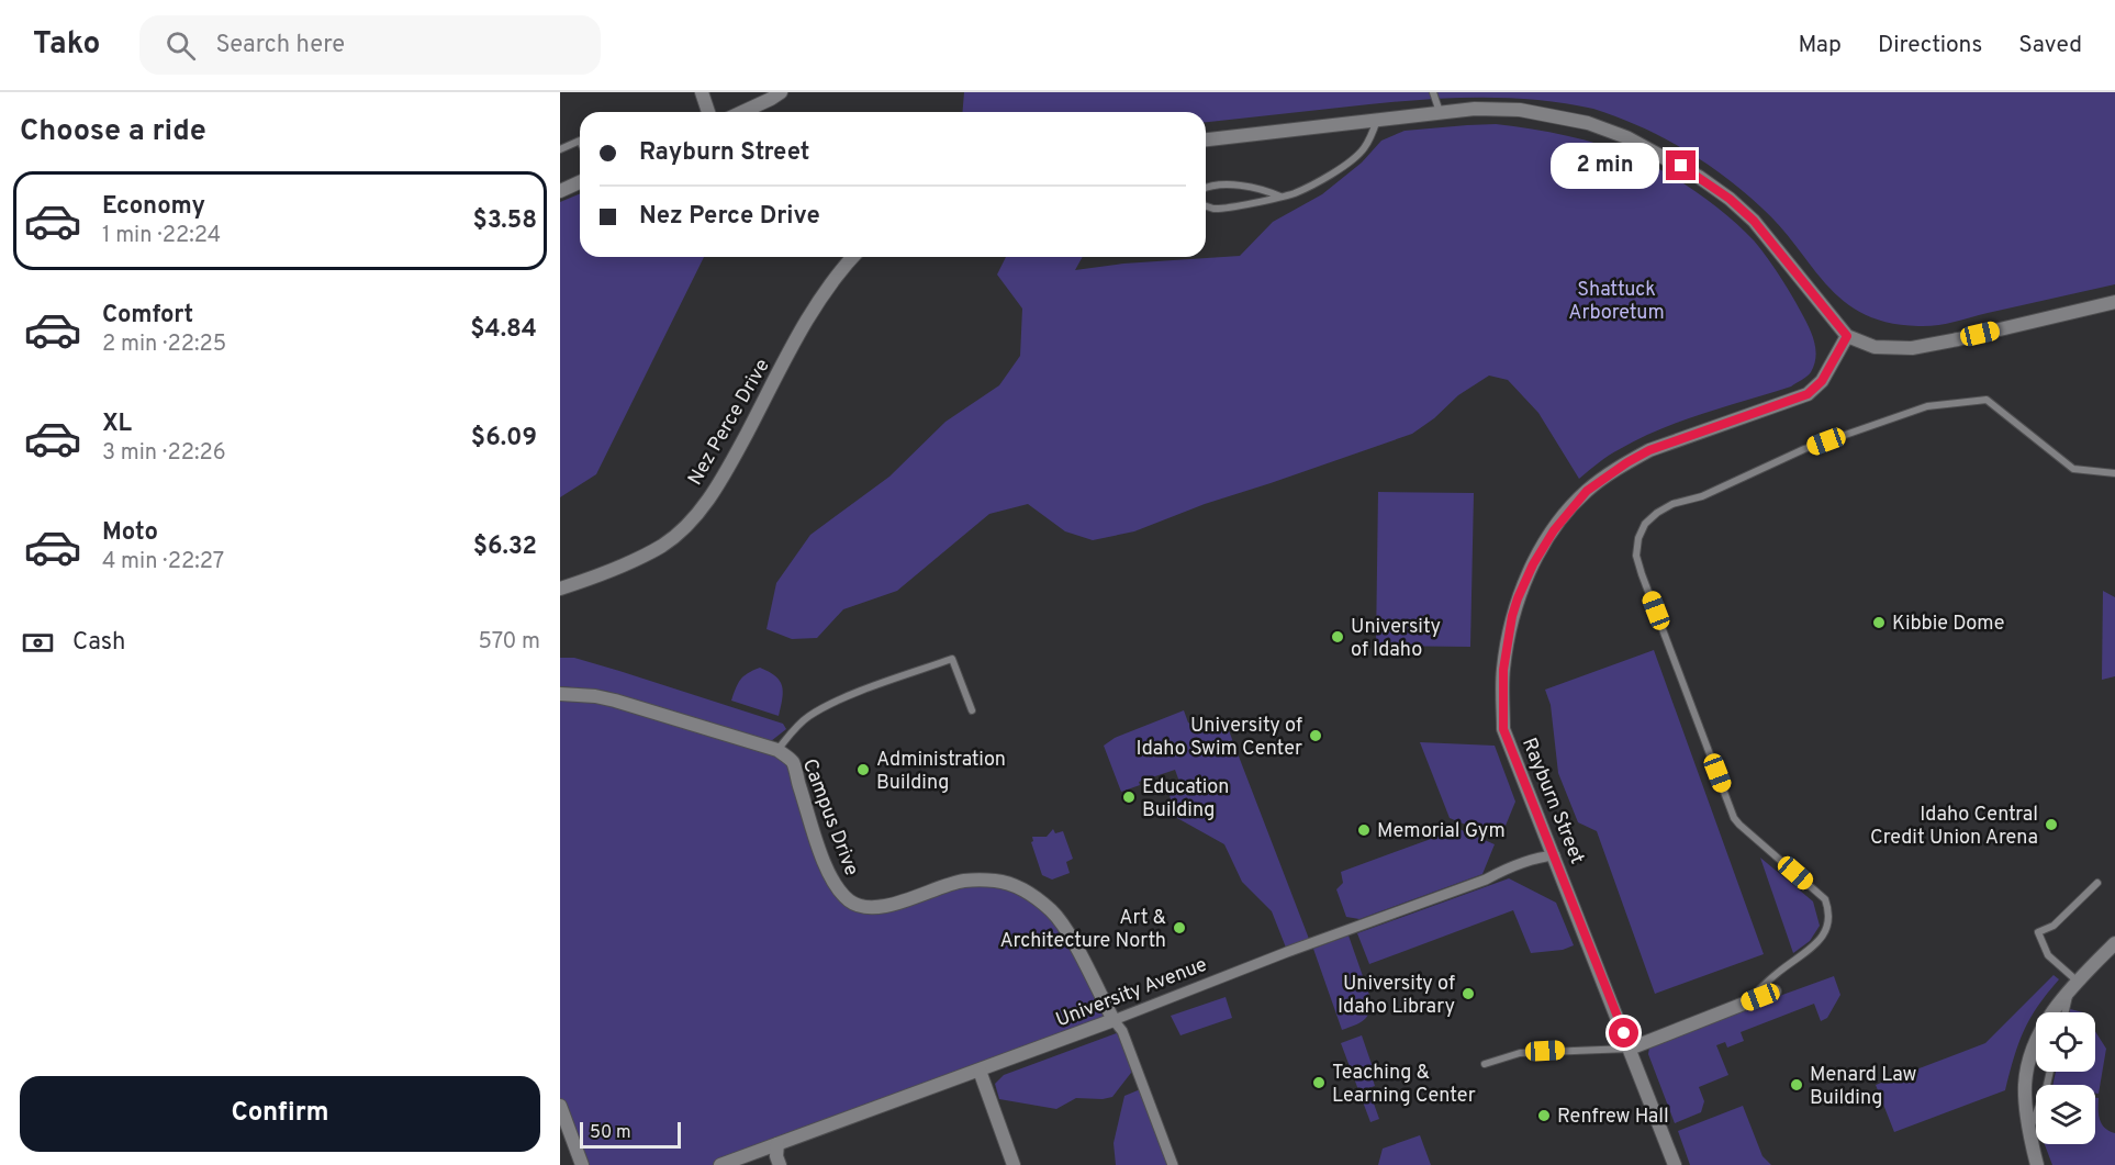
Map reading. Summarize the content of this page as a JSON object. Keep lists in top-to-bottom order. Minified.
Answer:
{"streets":{"street":["Nez Perce Drive","Rayburn Street","Campus Drive","University Avenue"]},"crossings":[["Rayburn Street","University Avenue"],["Campus Drive","University Avenue"]],"parks":["Shattuck Arboretum"],"places":["Kibbie Dome","University of Idaho","University of Idaho Swim Center","Administration Building","Education Building","Idaho Central Credit Union Arena","Memorial Gym","Art & Architecture North","University of Idaho Library","Teaching & Learning Center","Menard Law Building","Renfrew Hall"],"scale_bar":"50 m","page":{"header":"Tako","search":"Search here","nav":["Map","Directions","Saved"],"heading":"Choose a ride","banner":["Rayburn Street","Nez Perce Drive"],"bubble":"2 min","list":[{"name":"Economy","note":"1 min · 22:24","value":"$3.58"},{"name":"Comfort","note":"2 min · 22:25","value":"$4.84"},{"name":"XL","note":"3 min · 22:26","value":"$6.09"},{"name":"Moto","note":"4 min · 22:27","value":"$6.32"}],"pay":["Cash","570 m"],"buttons":"Confirm","scale":"50 m"}}
